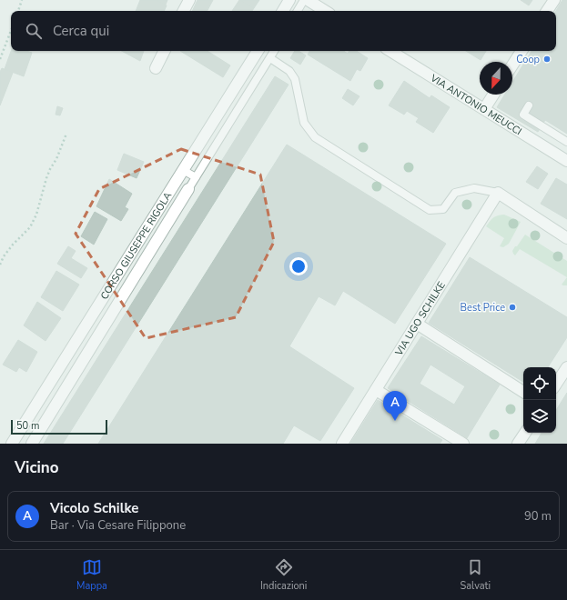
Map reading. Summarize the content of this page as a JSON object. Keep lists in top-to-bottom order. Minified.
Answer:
{"streets":{"street":["VIA ANTONIO MEUCCI","CORSO GIUSEPPE RIGOLA","VIA UGO SCHILKE"]},"places":["Coop","Best Price"],"scale_bar":"50 m","north":"bottom","page":{"search":"Cerca qui","pins":"A","scale":"50 m","heading":"Vicino","list":[{"mark":"A","name":"Vicolo Schilke","note":"Bar · Via Cesare Filippone","value":"90 m"}],"nav":["Mappa","Indicazioni","Salvati"]}}
